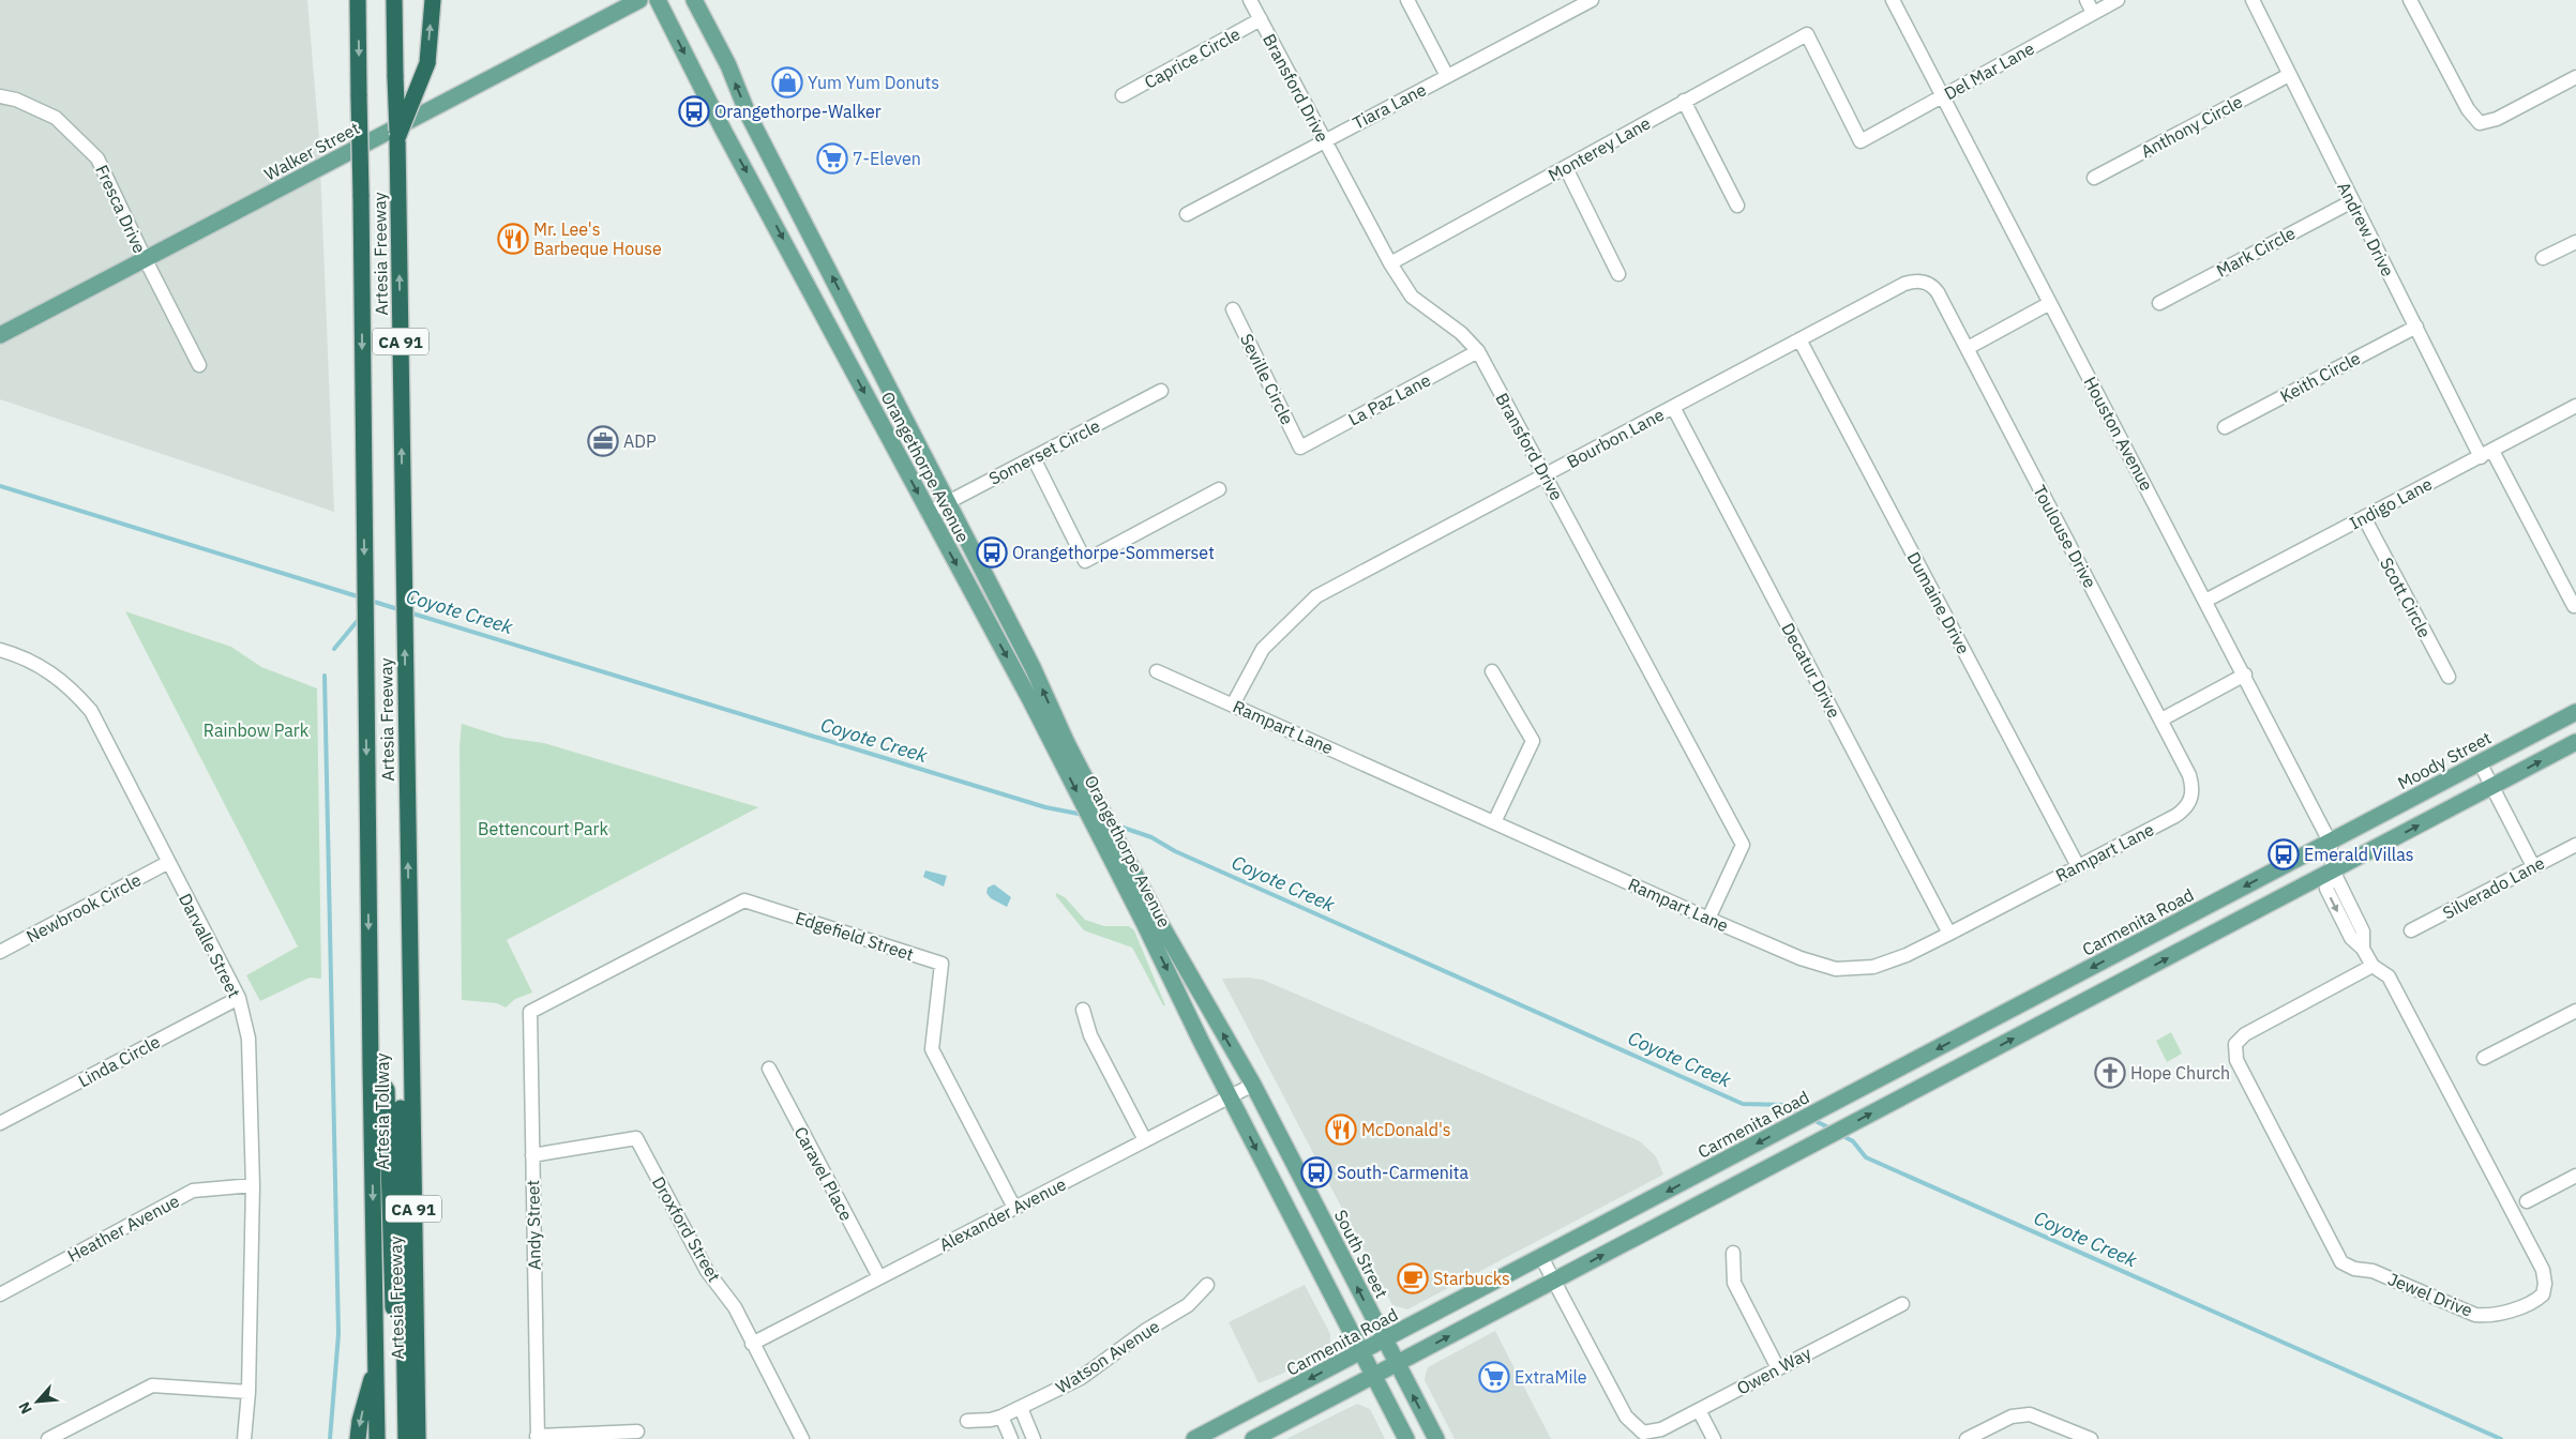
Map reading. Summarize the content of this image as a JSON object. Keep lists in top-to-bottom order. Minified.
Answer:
{"streets":{"highway":["Artesia Freeway","CA 91","Artesia Tollway"],"main road":["Walker Street","Orangethorpe Avenue","Moody Street","Carmenita Road","South Street"],"street":["Caprice Circle","Del Mar Lane","Bransford Drive","Tiara Lane","Anthony Circle","Monterey Lane","Fresca Drive","Andrew Drive","Mark Circle","Keith Circle","Seville Circle","La Paz Lane","Houston Avenue","Bourbon Lane","Somerset Circle","Indigo Lane","Toulouse Drive","Scott Circle","Dumaine Drive","Decatur Drive","Rampart Lane","Silverado Lane","Newbrook Circle","Edgefield Street","Darvalle Street","Linda Circle","Caravel Place","Alexander Avenue","Andy Street","Heather Avenue","Droxford Street","Jewel Drive","Watson Avenue","Owen Way"]},"crossings":[["Caprice Circle","Bransford Drive"],["Del Mar Lane","Monterey Lane"],["Del Mar Lane","Houston Avenue"],["Bransford Drive","Tiara Lane"],["Bransford Drive","Monterey Lane"],["Bransford Drive","La Paz Lane"],["Bransford Drive","Bourbon Lane"],["Bransford Drive","Rampart Lane"],["Anthony Circle","Andrew Drive"],["Walker Street","Fresca Drive"],["Andrew Drive","Mark Circle"],["Andrew Drive","Keith Circle"],["Andrew Drive","Indigo Lane"],["Artesia Freeway","Artesia Tollway"],["Seville Circle","La Paz Lane"],["Houston Avenue","Indigo Lane"],["Houston Avenue","Moody Street"],["Houston Avenue","Carmenita Road"],["Houston Avenue","Jewel Drive"],["Bourbon Lane","Toulouse Drive"],["Bourbon Lane","Dumaine Drive"],["Bourbon Lane","Decatur Drive"],["Bourbon Lane","Rampart Lane"],["Somerset Circle","Orangethorpe Avenue"],["Orangethorpe Avenue","Alexander Avenue"],["Orangethorpe Avenue","South Street"],["Indigo Lane","Scott Circle"],["Toulouse Drive","Rampart Lane"],["Dumaine Drive","Rampart Lane"],["Decatur Drive","Rampart Lane"],["Moody Street","Carmenita Road"],["Newbrook Circle","Darvalle Street"],["Carmenita Road","South Street"],["Edgefield Street","Alexander Avenue"],["Edgefield Street","Andy Street"],["Darvalle Street","Linda Circle"],["Darvalle Street","Heather Avenue"],["Caravel Place","Alexander Avenue"],["Alexander Avenue","Droxford Street"],["Alexander Avenue","South Street"],["Andy Street","Droxford Street"]],"water":["Coyote Creek"],"parks":["Rainbow Park","Bettencourt Park"],"places":{"shop":["Yum Yum Donuts"],"bus stop":["Orangethorpe-Walker","Orangethorpe-Sommerset","Emerald Villas","South-Carmenita"],"supermarket":["7-Eleven","ExtraMile"],"restaurant":["Mr. Lee's Barbeque House","McDonald's"],"office":["ADP"],"church":["Hope Church"],"cafe":["Starbucks"]},"north":"bottom left"}
